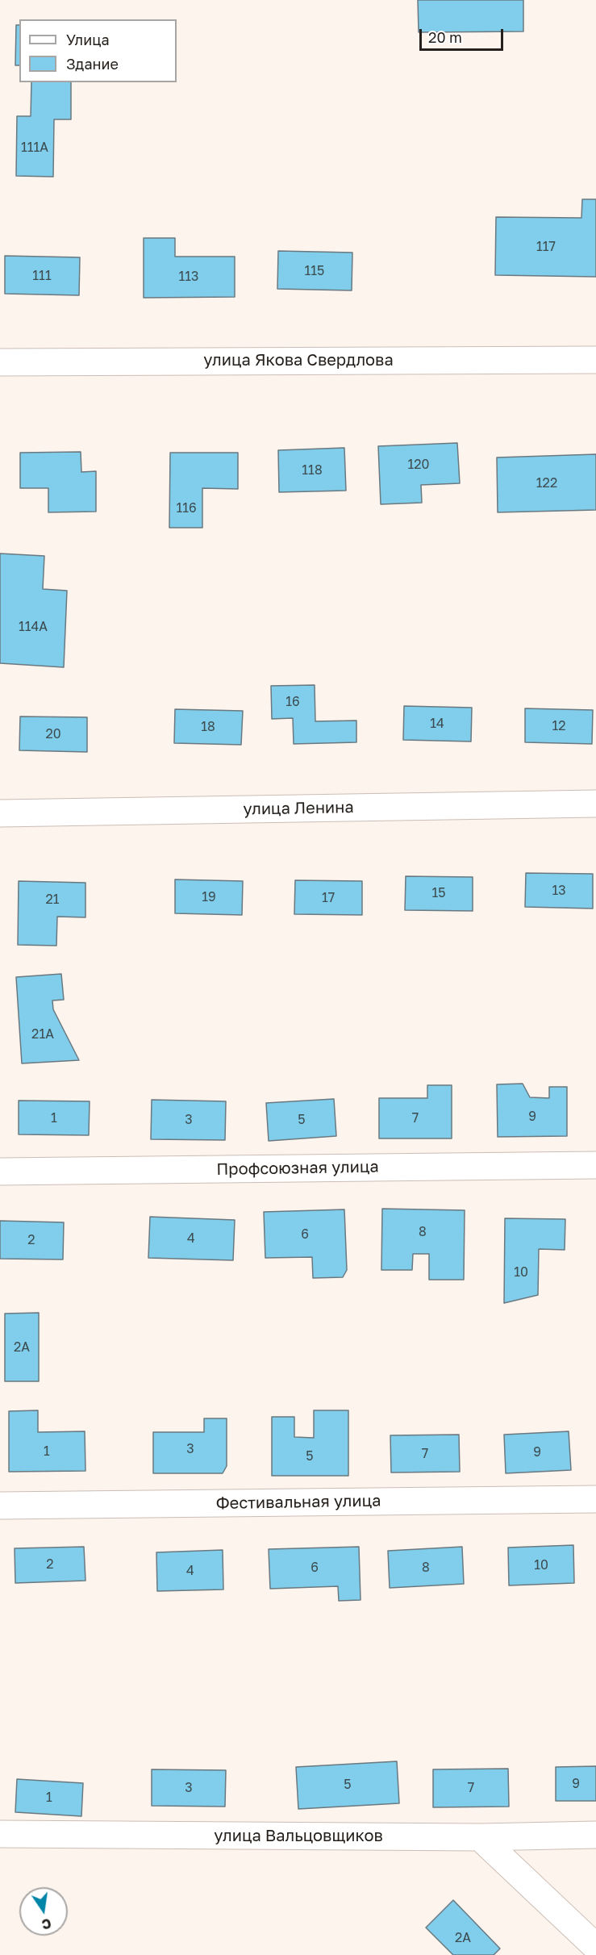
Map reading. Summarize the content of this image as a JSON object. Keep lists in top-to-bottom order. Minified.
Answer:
{"streets":{"street":["улица Якова Свердлова","улица Ленина","Профсоюзная улица","Фестивальная улица","улица Вальцовщиков"]},"house_numbers":["111А","117","115","111","113","120","118","122","116","114А","16","14","12","18","20","13","15","19","17","21","21А","9","1","7","3","5","8","6","4","2","10","2А","3","1","9","7","5","2","10","6","8","4","9","5","3","7","1","2А"],"legend":["Улица","Здание"],"scale_bar":"20 m","north":"bottom"}
